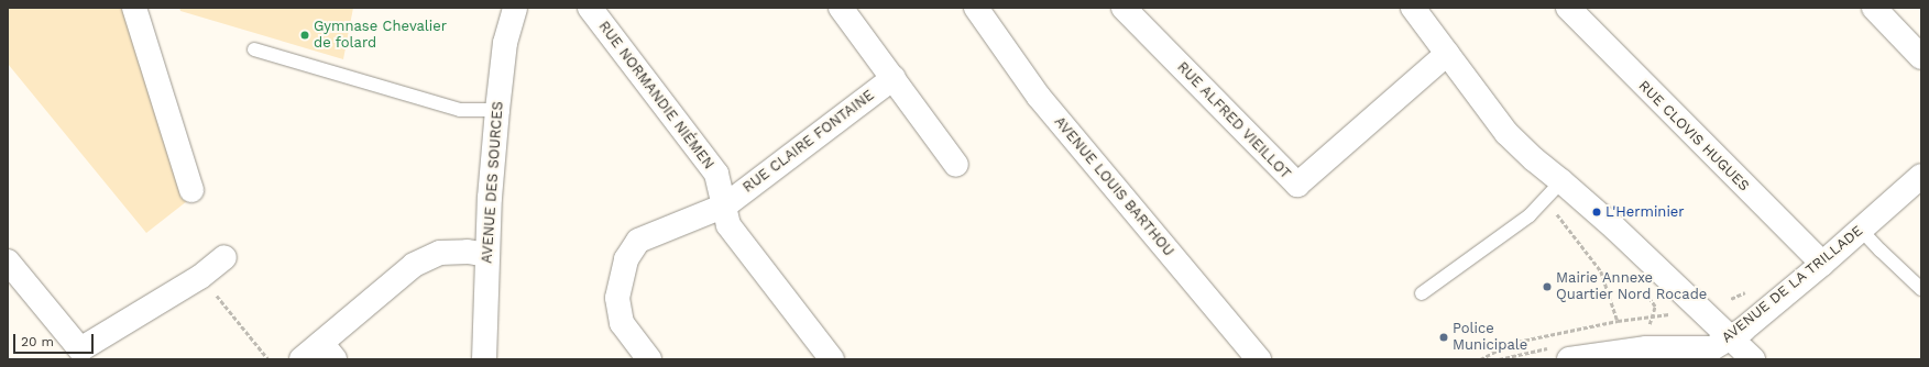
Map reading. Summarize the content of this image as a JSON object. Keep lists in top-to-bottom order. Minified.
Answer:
{"streets":{"street":["RUE NORMANDIE NIÉMEN","RUE ALFRED VIEILLOT","RUE CLOVIS HUGUES","RUE CLAIRE FONTAINE","AVENUE DES SOURCES","AVENUE LOUIS BARTHOU","AVENUE DE LA TRILLADE"]},"crossings":[["RUE NORMANDIE NIÉMEN","RUE CLAIRE FONTAINE"],["RUE CLOVIS HUGUES","AVENUE DE LA TRILLADE"]],"places":["Gymnase Chevalier de folard","L'Herminier","Mairie Annexe Quartier Nord Rocade","Police Municipale"],"scale_bar":"20 m"}
